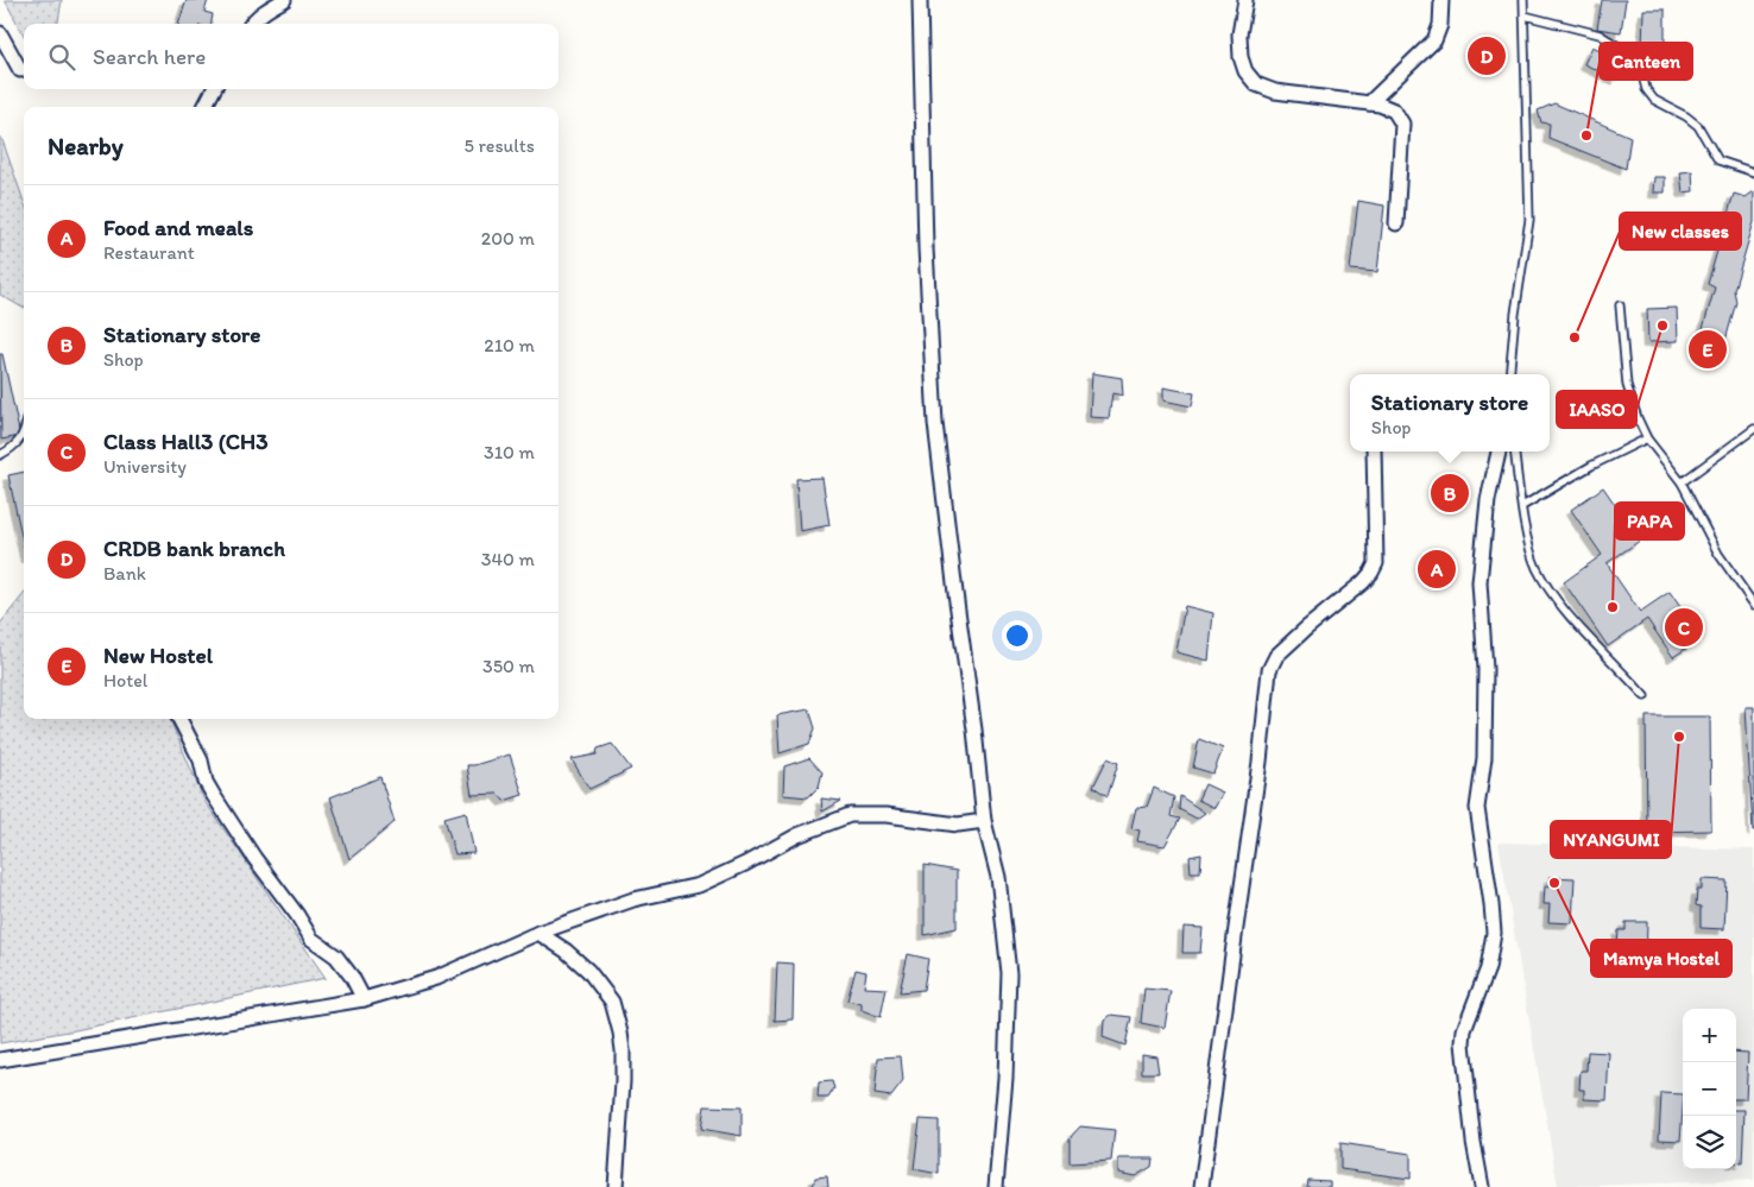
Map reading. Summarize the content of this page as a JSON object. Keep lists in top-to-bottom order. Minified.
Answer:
{"places":["Canteen","IAASO","New classes","PAPA","NYANGUMI","Mamya Hostel"],"page":{"search":"Search here","pins":["D","E","B","A","C"],"heading":["Nearby","5 results"],"list":[{"mark":"A","name":"Food and meals","note":"Restaurant","value":"200 m"},{"mark":"B","name":"Stationary store","note":"Shop","value":"210 m"},{"mark":"C","name":"Class Hall3 (CH3","note":"University","value":"310 m"},{"mark":"D","name":"CRDB bank branch","note":"Bank","value":"340 m"},{"mark":"E","name":"New Hostel","note":"Hotel","value":"350 m"}],"popup":["Stationary store","Shop"],"map_buttons":["+","−"]}}
